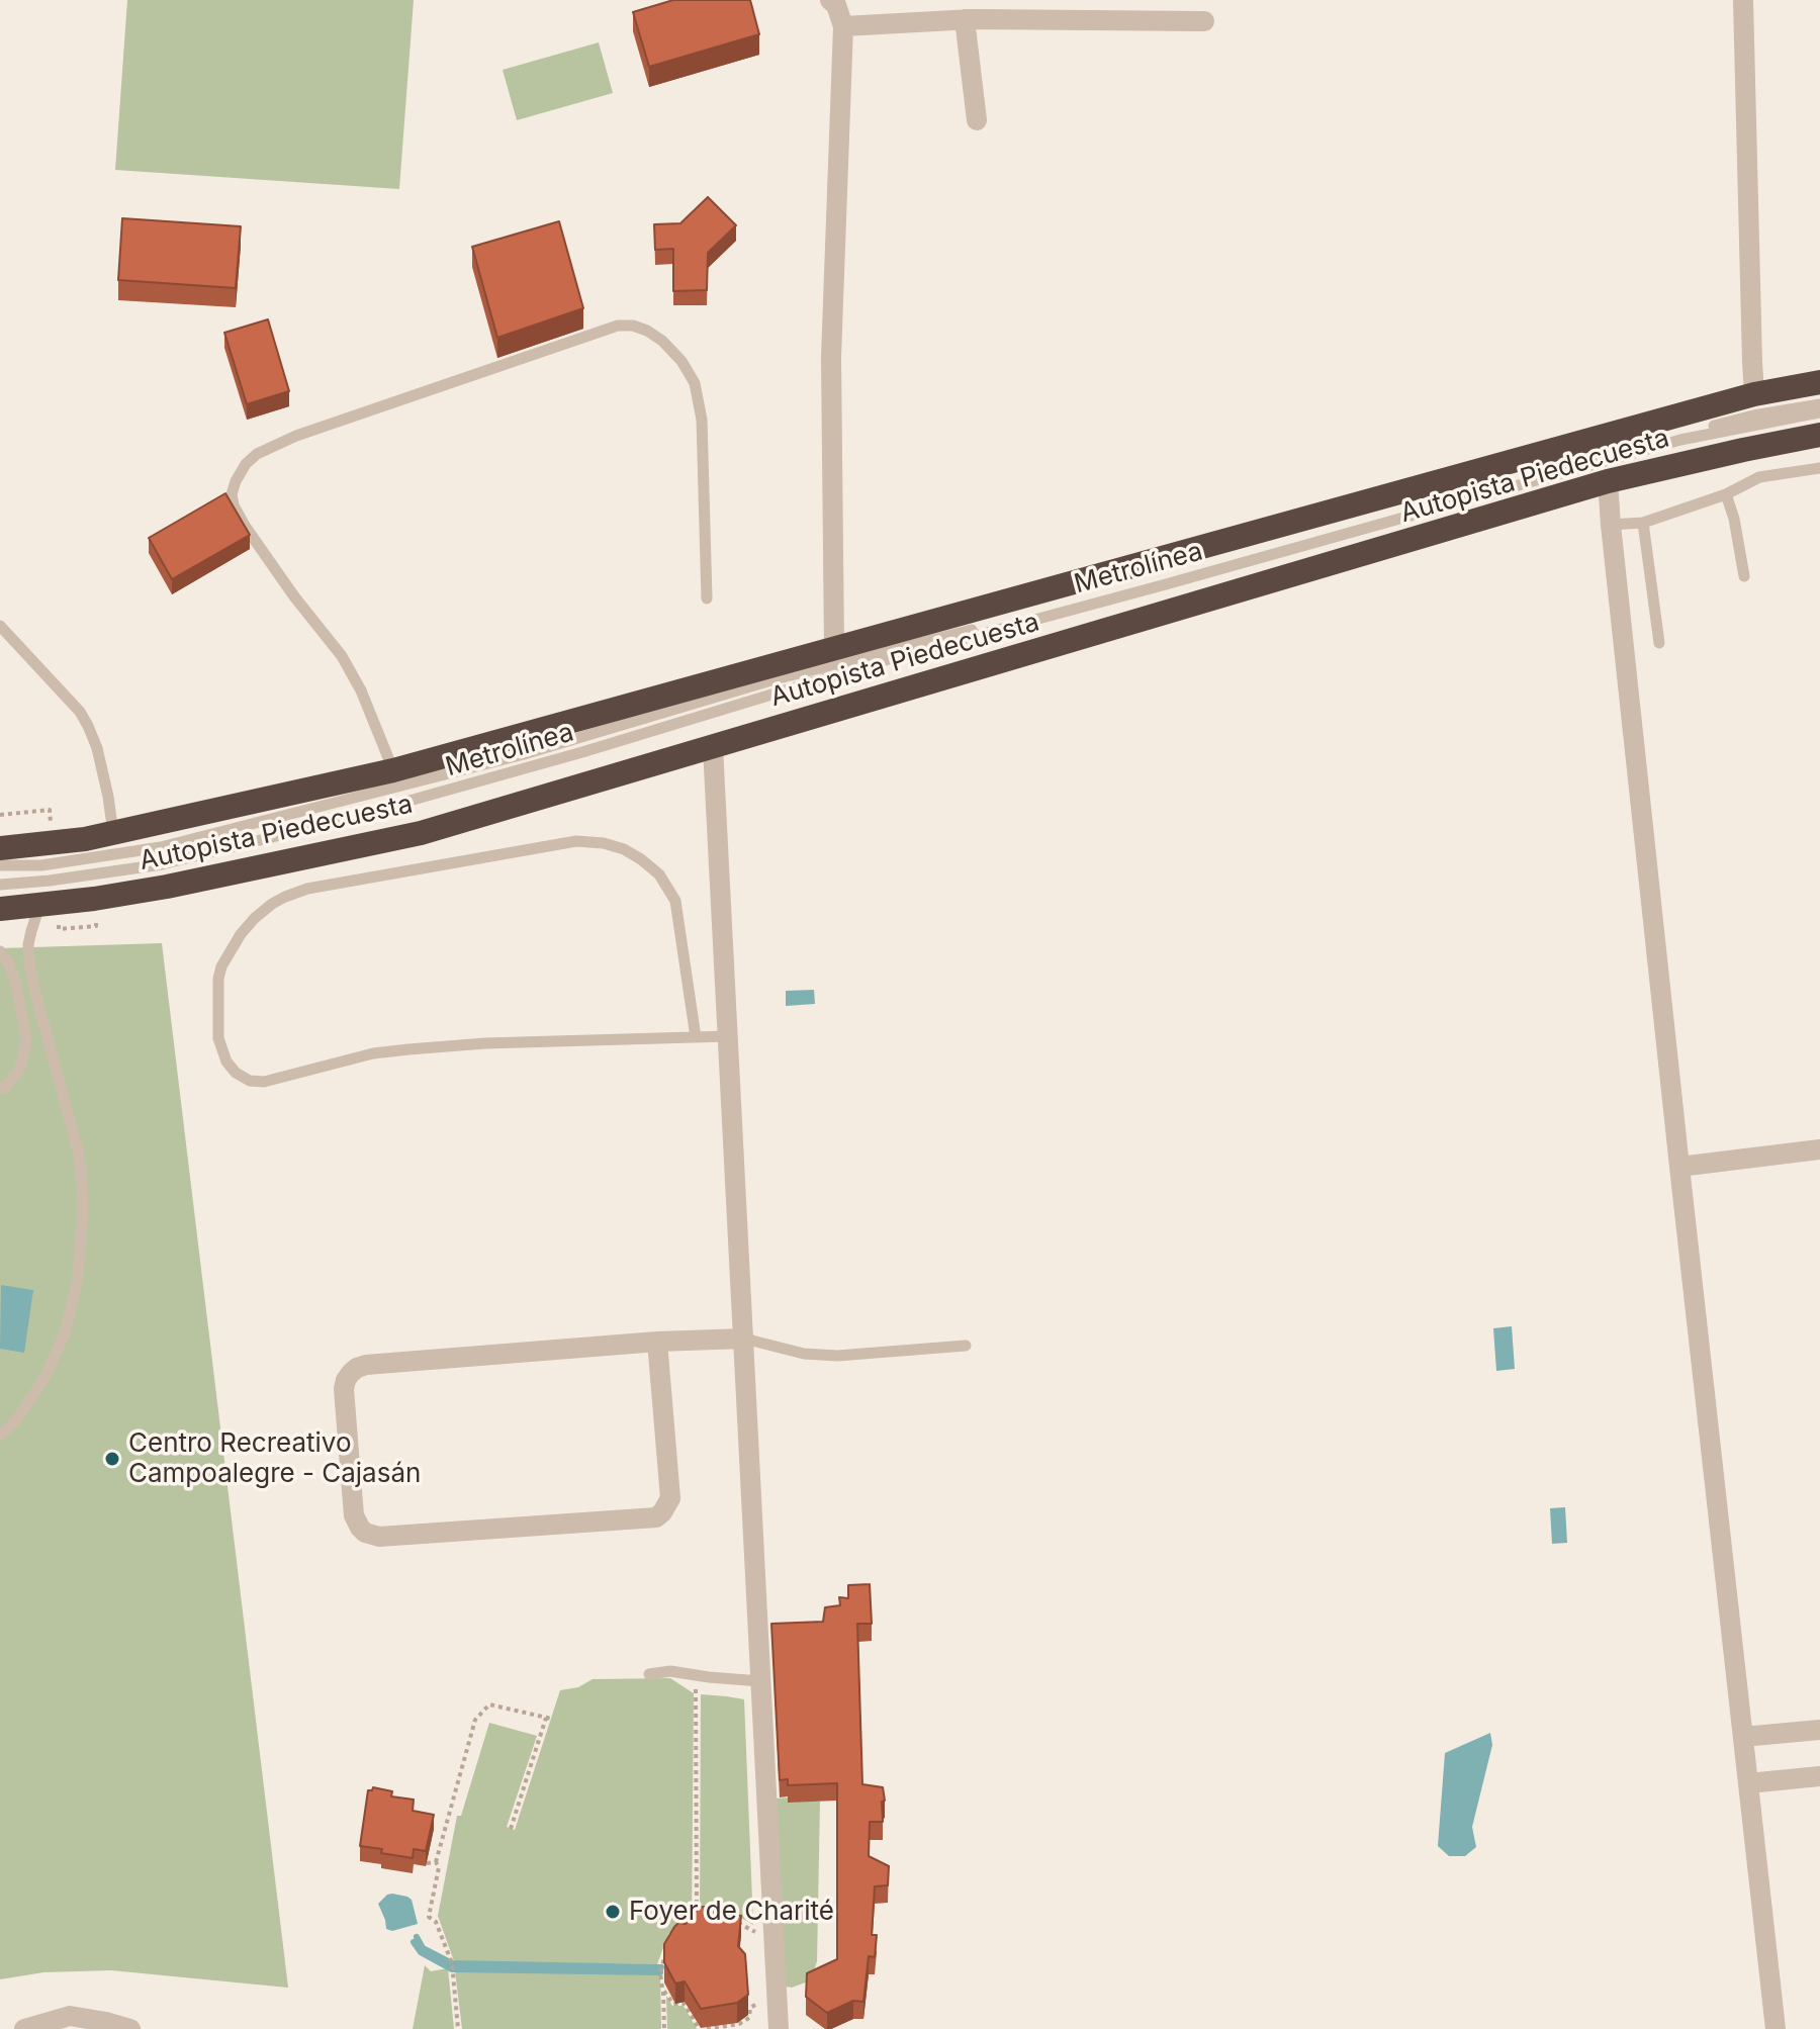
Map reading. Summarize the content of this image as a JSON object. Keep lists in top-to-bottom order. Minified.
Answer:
{"streets":{"highway":["Autopista Piedecuesta"],"lane":["Metrolínea"]},"places":["Centro Recreativo Campoalegre - Cajasán","Foyer de Charité"]}
